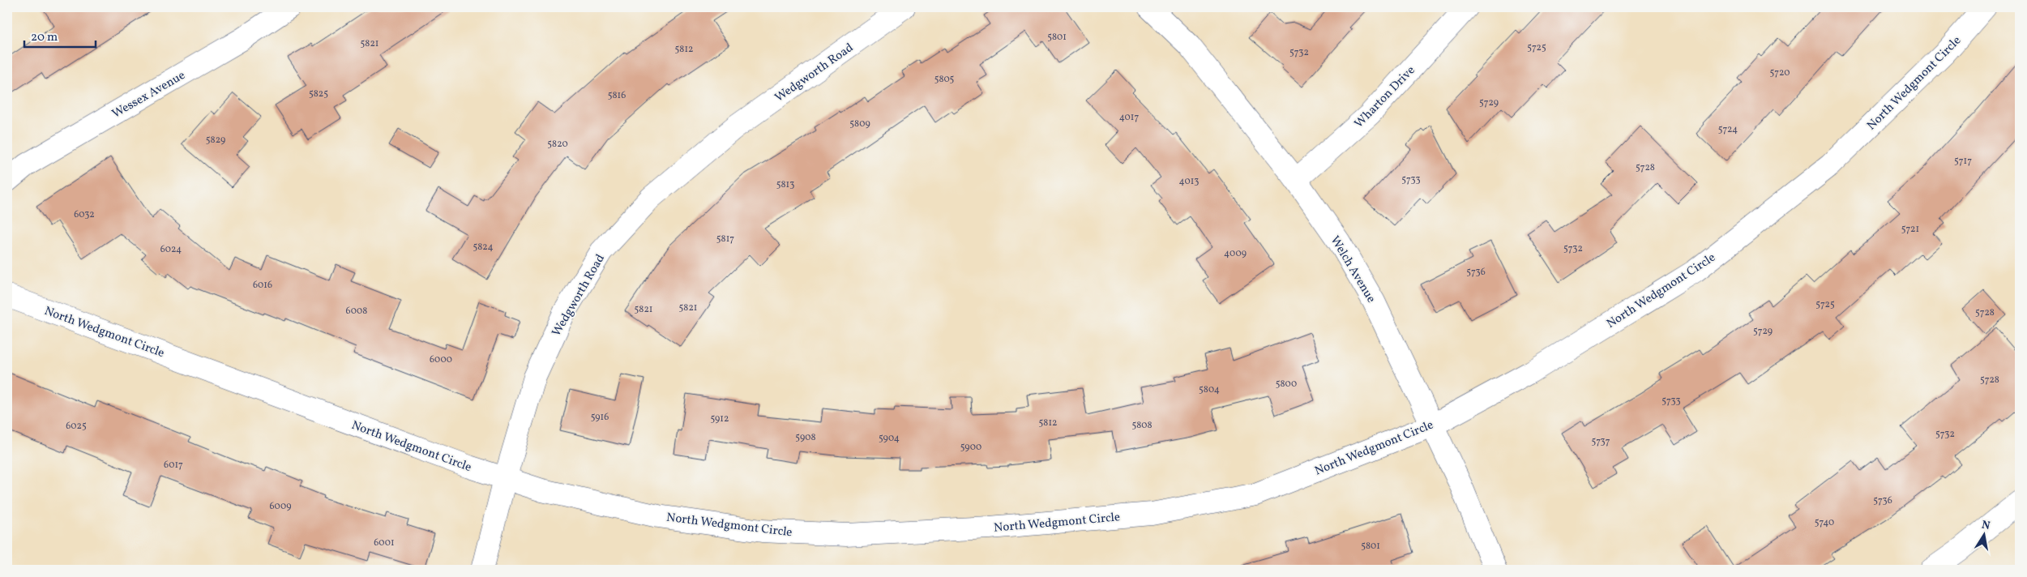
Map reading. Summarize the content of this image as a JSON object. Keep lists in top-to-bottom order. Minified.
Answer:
{"streets":{"street":["Wedgworth Road","North Wedgmont Circle","Wessex Avenue","Wharton Drive","Welch Avenue"]},"crossings":[["Wedgworth Road","North Wedgmont Circle"],["North Wedgmont Circle","Welch Avenue"],["Wharton Drive","Welch Avenue"]],"house_numbers":["5801","5821","5725","5812","5732","5720","5805","5825","5816","5729","4017","5809","5724","5829","5820","5717","5728","5733","4013","5813","6032","5721","5817","5824","5732","6024","4009","5736","6016","5725","5821","5821","6008","5728","5729","6000","5728","5800","5804","5733","5916","5912","5812","5808","6025","5732","5908","5904","5737","5900","6017","5736","6009","5740","6001","5801"],"scale_bar":"20 m","north":"top"}
